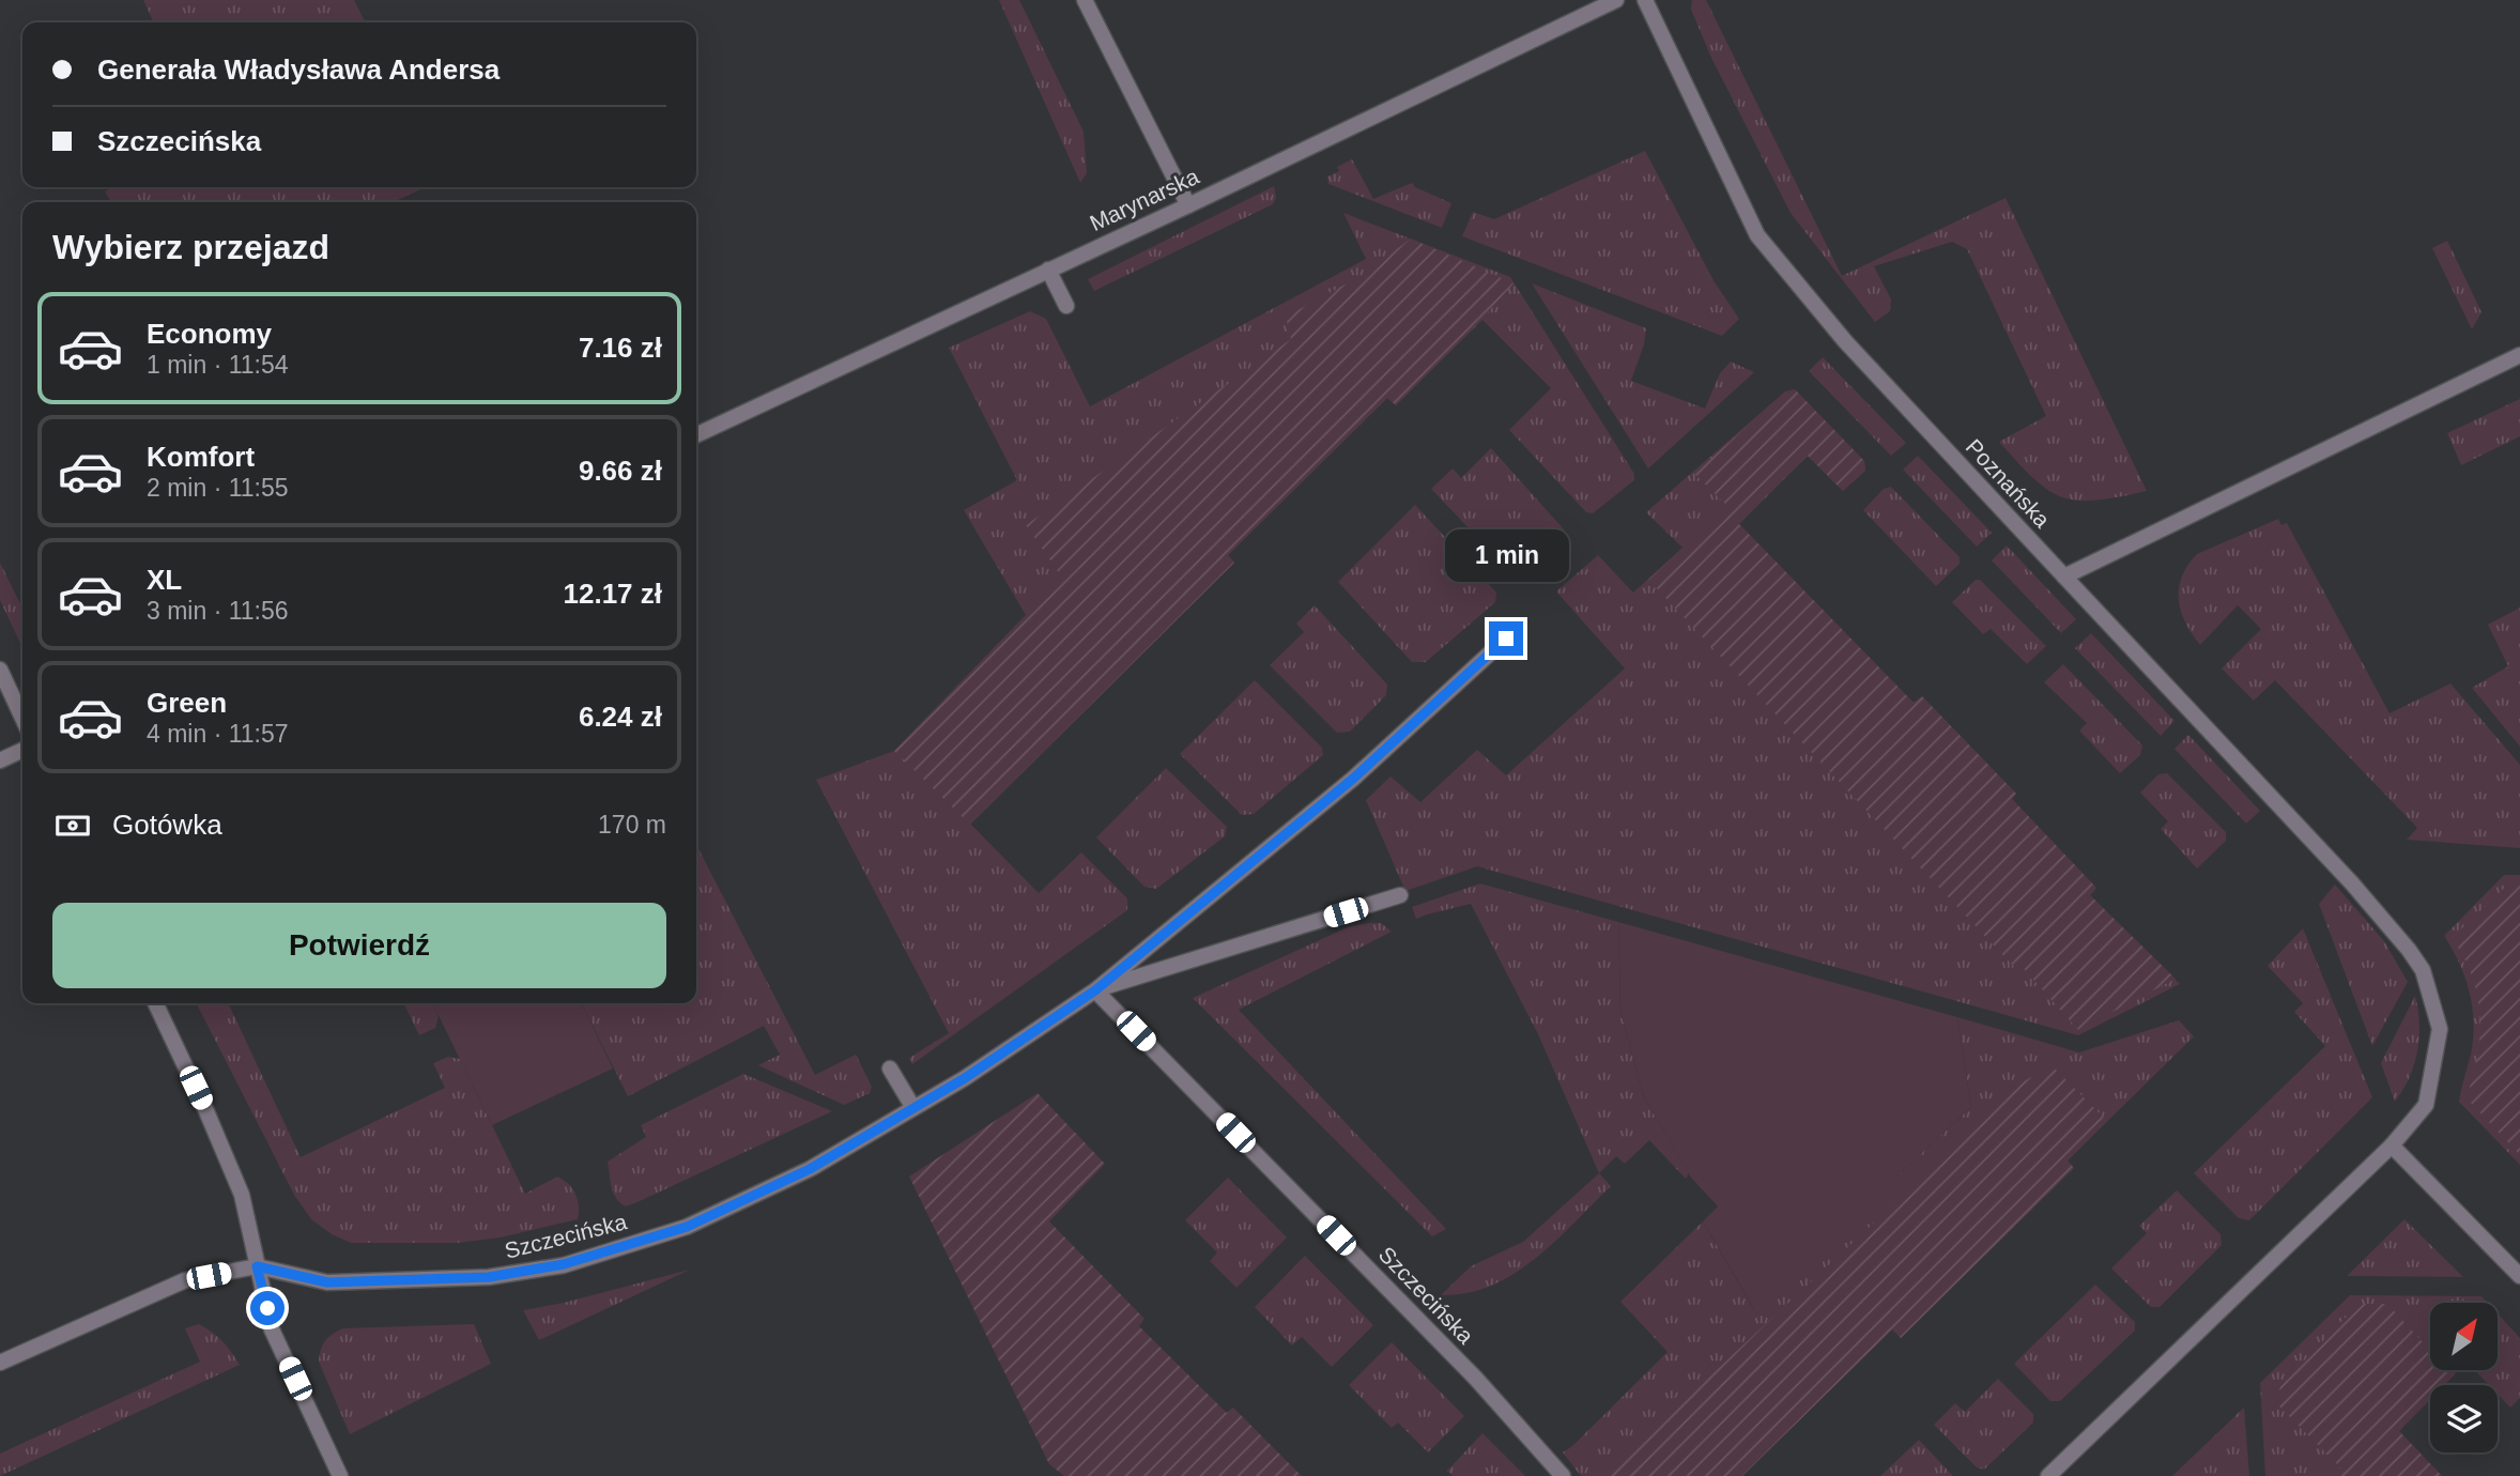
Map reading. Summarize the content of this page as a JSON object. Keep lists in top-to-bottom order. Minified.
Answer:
{"streets":{"street":["Marynarska","Poznańska","Szczecińska"]},"north":"top right","page":{"banner":["Generała Władysława Andersa","Szczecińska"],"heading":"Wybierz przejazd","list":[{"name":"Economy","note":"1 min · 11:54","value":"7.16 zł"},{"name":"Komfort","note":"2 min · 11:55","value":"9.66 zł"},{"name":"XL","note":"3 min · 11:56","value":"12.17 zł"},{"name":"Green","note":"4 min · 11:57","value":"6.24 zł"}],"bubble":"1 min","pay":["Gotówka","170 m"],"buttons":"Potwierdź"}}
